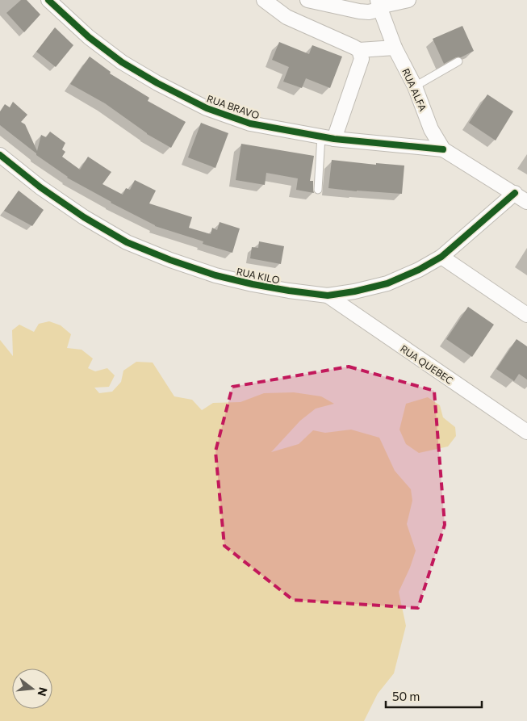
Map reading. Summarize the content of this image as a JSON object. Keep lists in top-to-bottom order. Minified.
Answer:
{"streets":{"street":["RUA ALFA","RUA BRAVO","RUA KILO","RUA QUEBEC"]},"crossings":[["RUA ALFA","RUA BRAVO"],["RUA ALFA","RUA KILO"],["RUA KILO","RUA QUEBEC"]],"scale_bar":"50 m","north":"right"}
